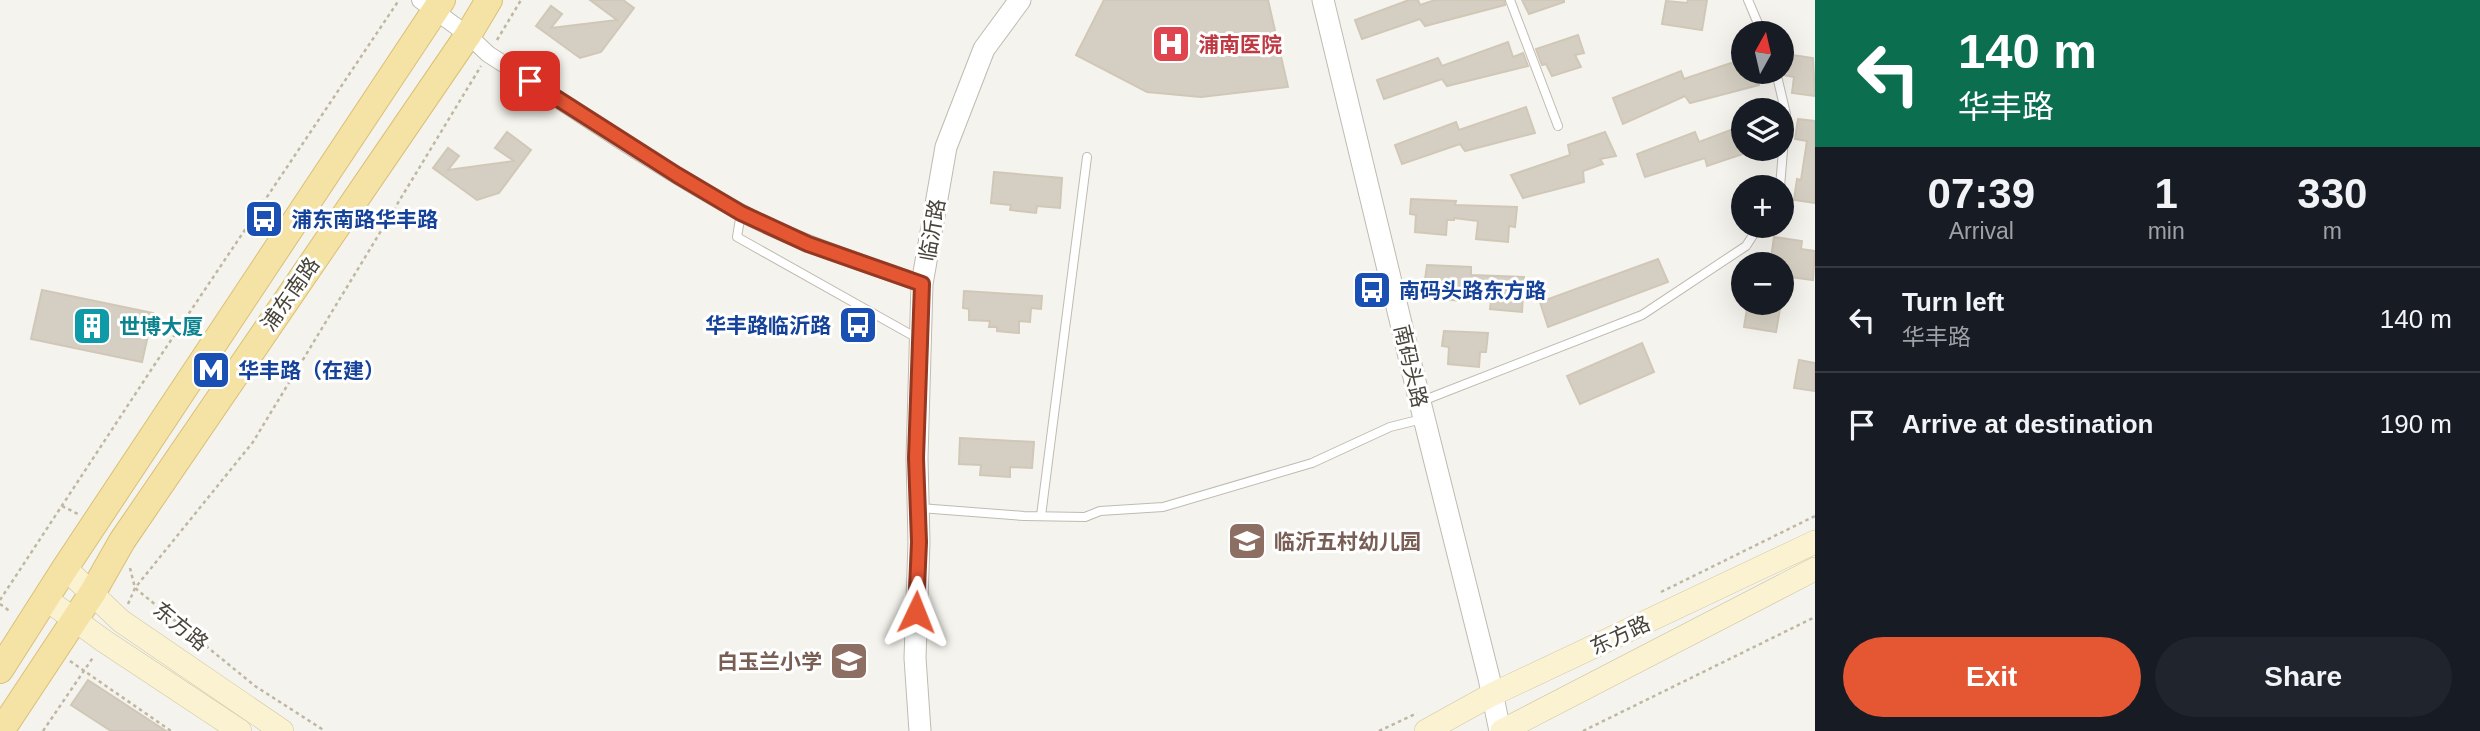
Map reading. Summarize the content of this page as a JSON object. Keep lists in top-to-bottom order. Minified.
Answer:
{"streets":{"main road":["浦东南路","东方路"],"street":["临沂路","南码头路"]},"crossings":[["浦东南路","东方路"],["南码头路","东方路"]],"places":{"hospital":["浦南医院"],"bus stop":["浦东南路华丰路","南码头路东方路","华丰路临沂路"],"building":["世博大厦"],"metro station":["华丰路（在建）"],"school or university":["临沂五村幼儿园","白玉兰小学"]},"north":"top","page":{"turn":["140 m","华丰路"],"map_buttons":["+","−"],"eta":["07:39","Arrival","1","min","330","m"],"list":[{"name":"Turn left","note":"华丰路","value":"140 m"},{"name":"Arrive at destination","value":"190 m"}],"buttons":["Exit","Share"]}}
